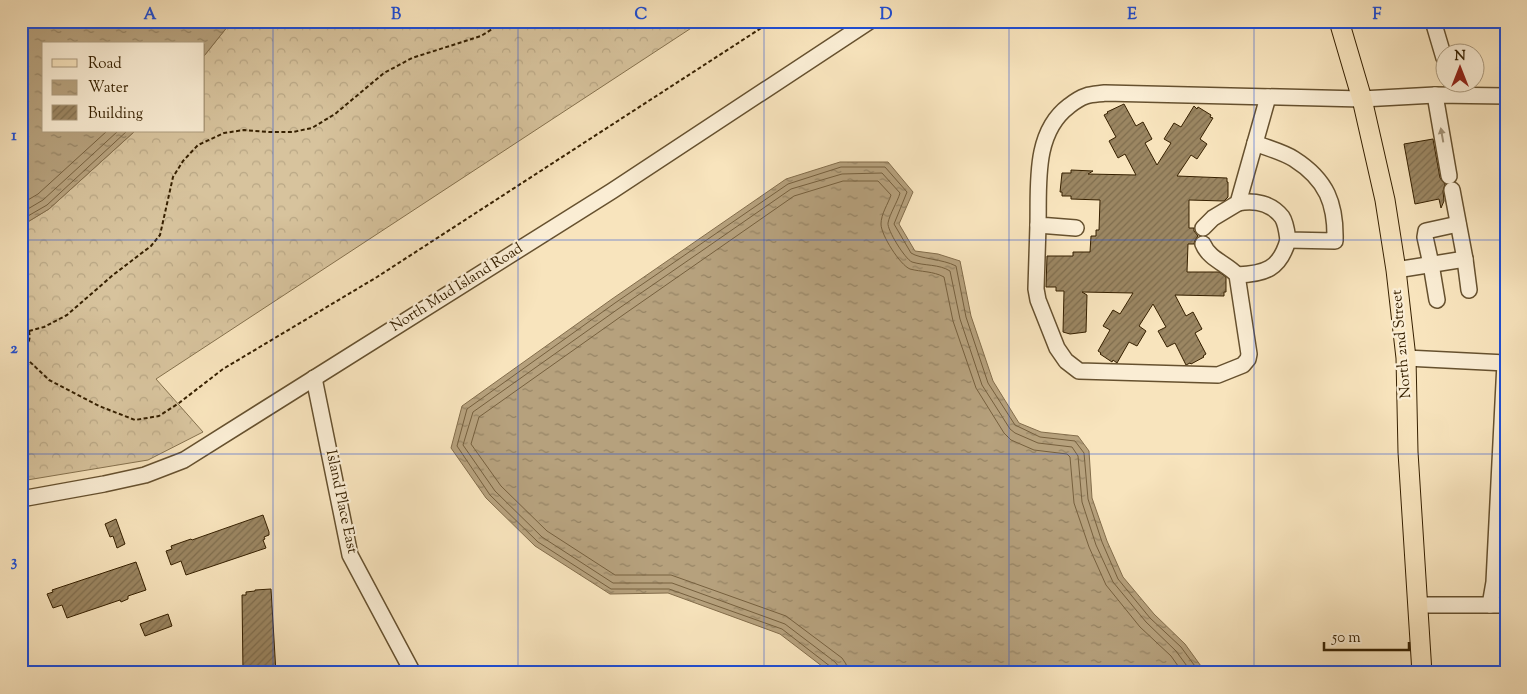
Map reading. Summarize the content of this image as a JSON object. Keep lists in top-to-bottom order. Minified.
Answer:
{"streets":{"main road":["North 2nd Street"],"street":["North Mud Island Road","Island Place East"]},"crossings":[["North Mud Island Road","Island Place East"]],"legend":["Road","Water","Building"],"scale_bar":"50 m","north":"top","grid":{"columns":["A","B","C","D","E","F"],"rows":["1","2","3"]}}
